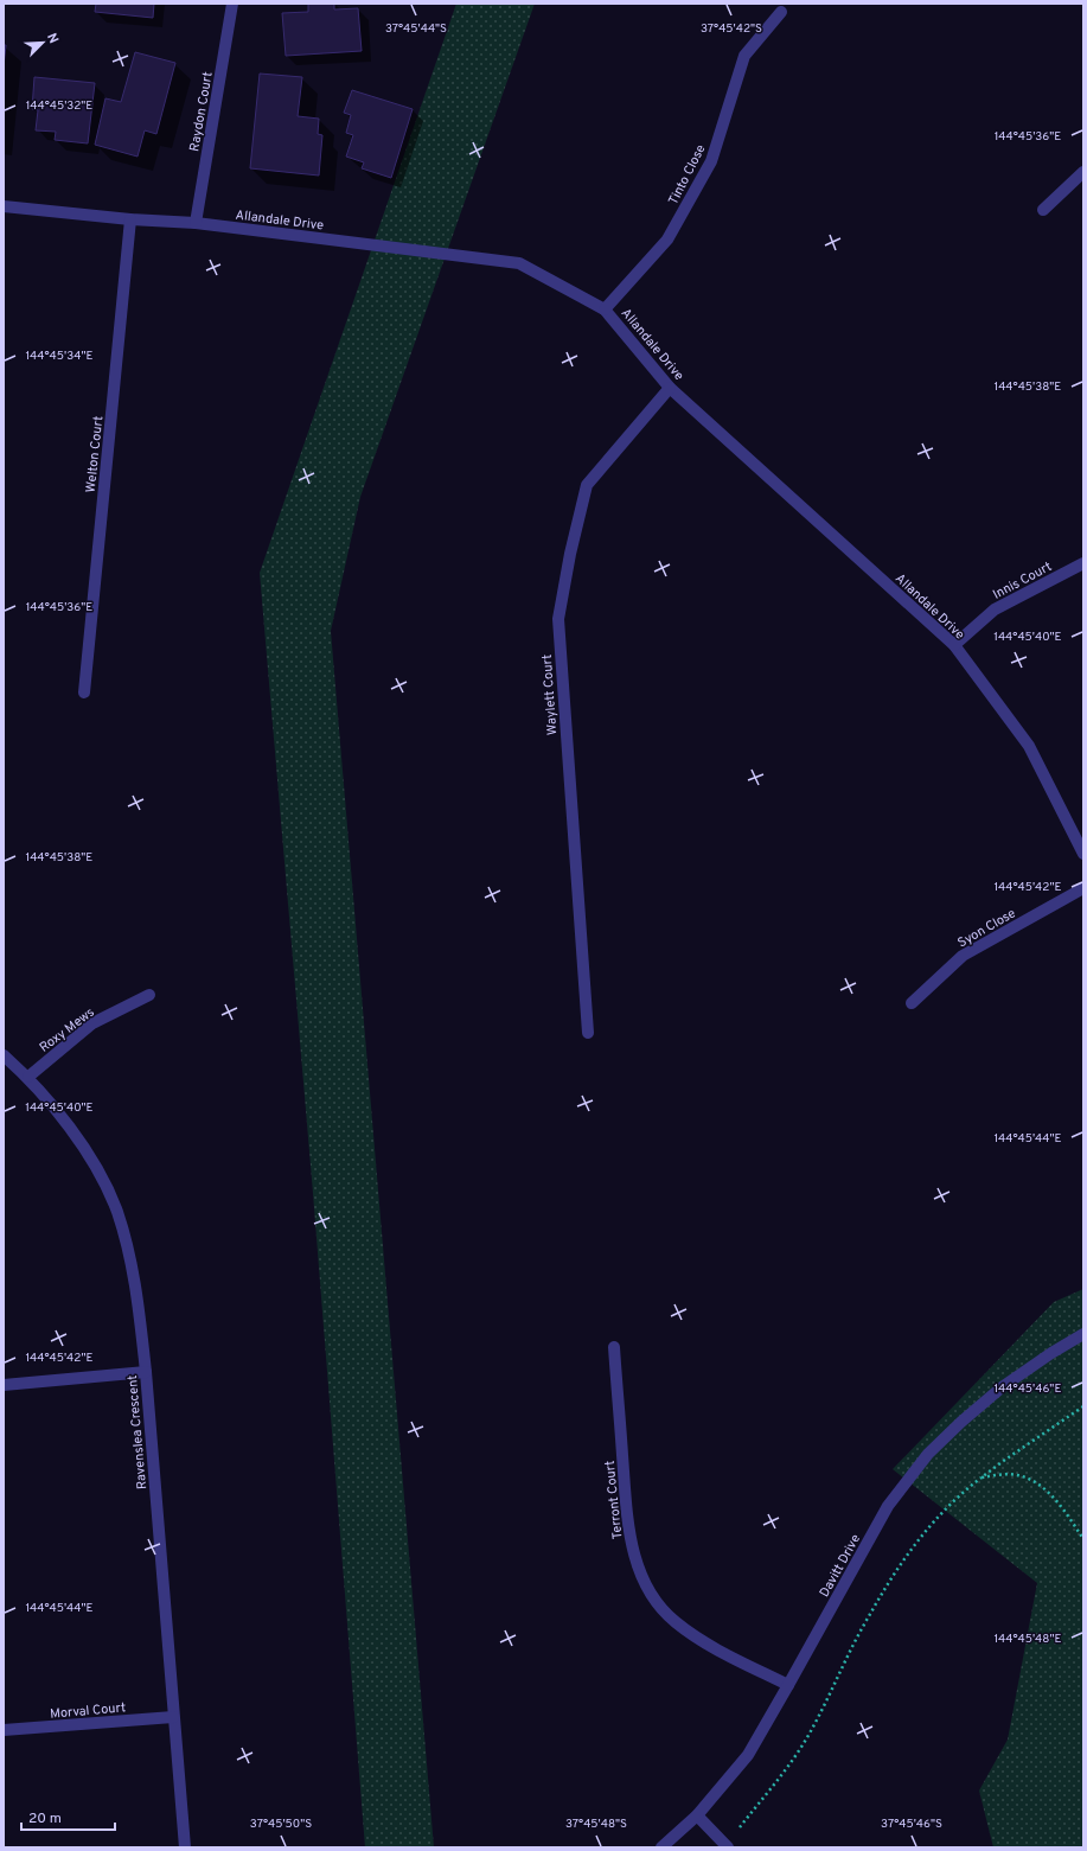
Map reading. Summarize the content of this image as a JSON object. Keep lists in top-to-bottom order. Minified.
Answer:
{"streets":{"street":["Raydon Court","Tinto Close","Allandale Drive","Welton Court","Innis Court","Waylett Court","Syon Close","Roxy Mews","Ravenslea Crescent","Terront Court","Davitt Drive","Morval Court"]},"crossings":[["Raydon Court","Allandale Drive"],["Tinto Close","Allandale Drive"],["Allandale Drive","Welton Court"],["Allandale Drive","Innis Court"],["Allandale Drive","Waylett Court"],["Roxy Mews","Ravenslea Crescent"],["Ravenslea Crescent","Morval Court"],["Terront Court","Davitt Drive"]],"scale_bar":"20 m","north":"top right","coordinates":["37°45'44\"S","37°45'42\"S","144°45'32\"E","144°45'36\"E","144°45'34\"E","144°45'38\"E","144°45'40\"E","144°45'42\"E","144°45'44\"E","144°45'46\"E","144°45'48\"E","37°45'50\"S","37°45'48\"S","37°45'46\"S"]}
